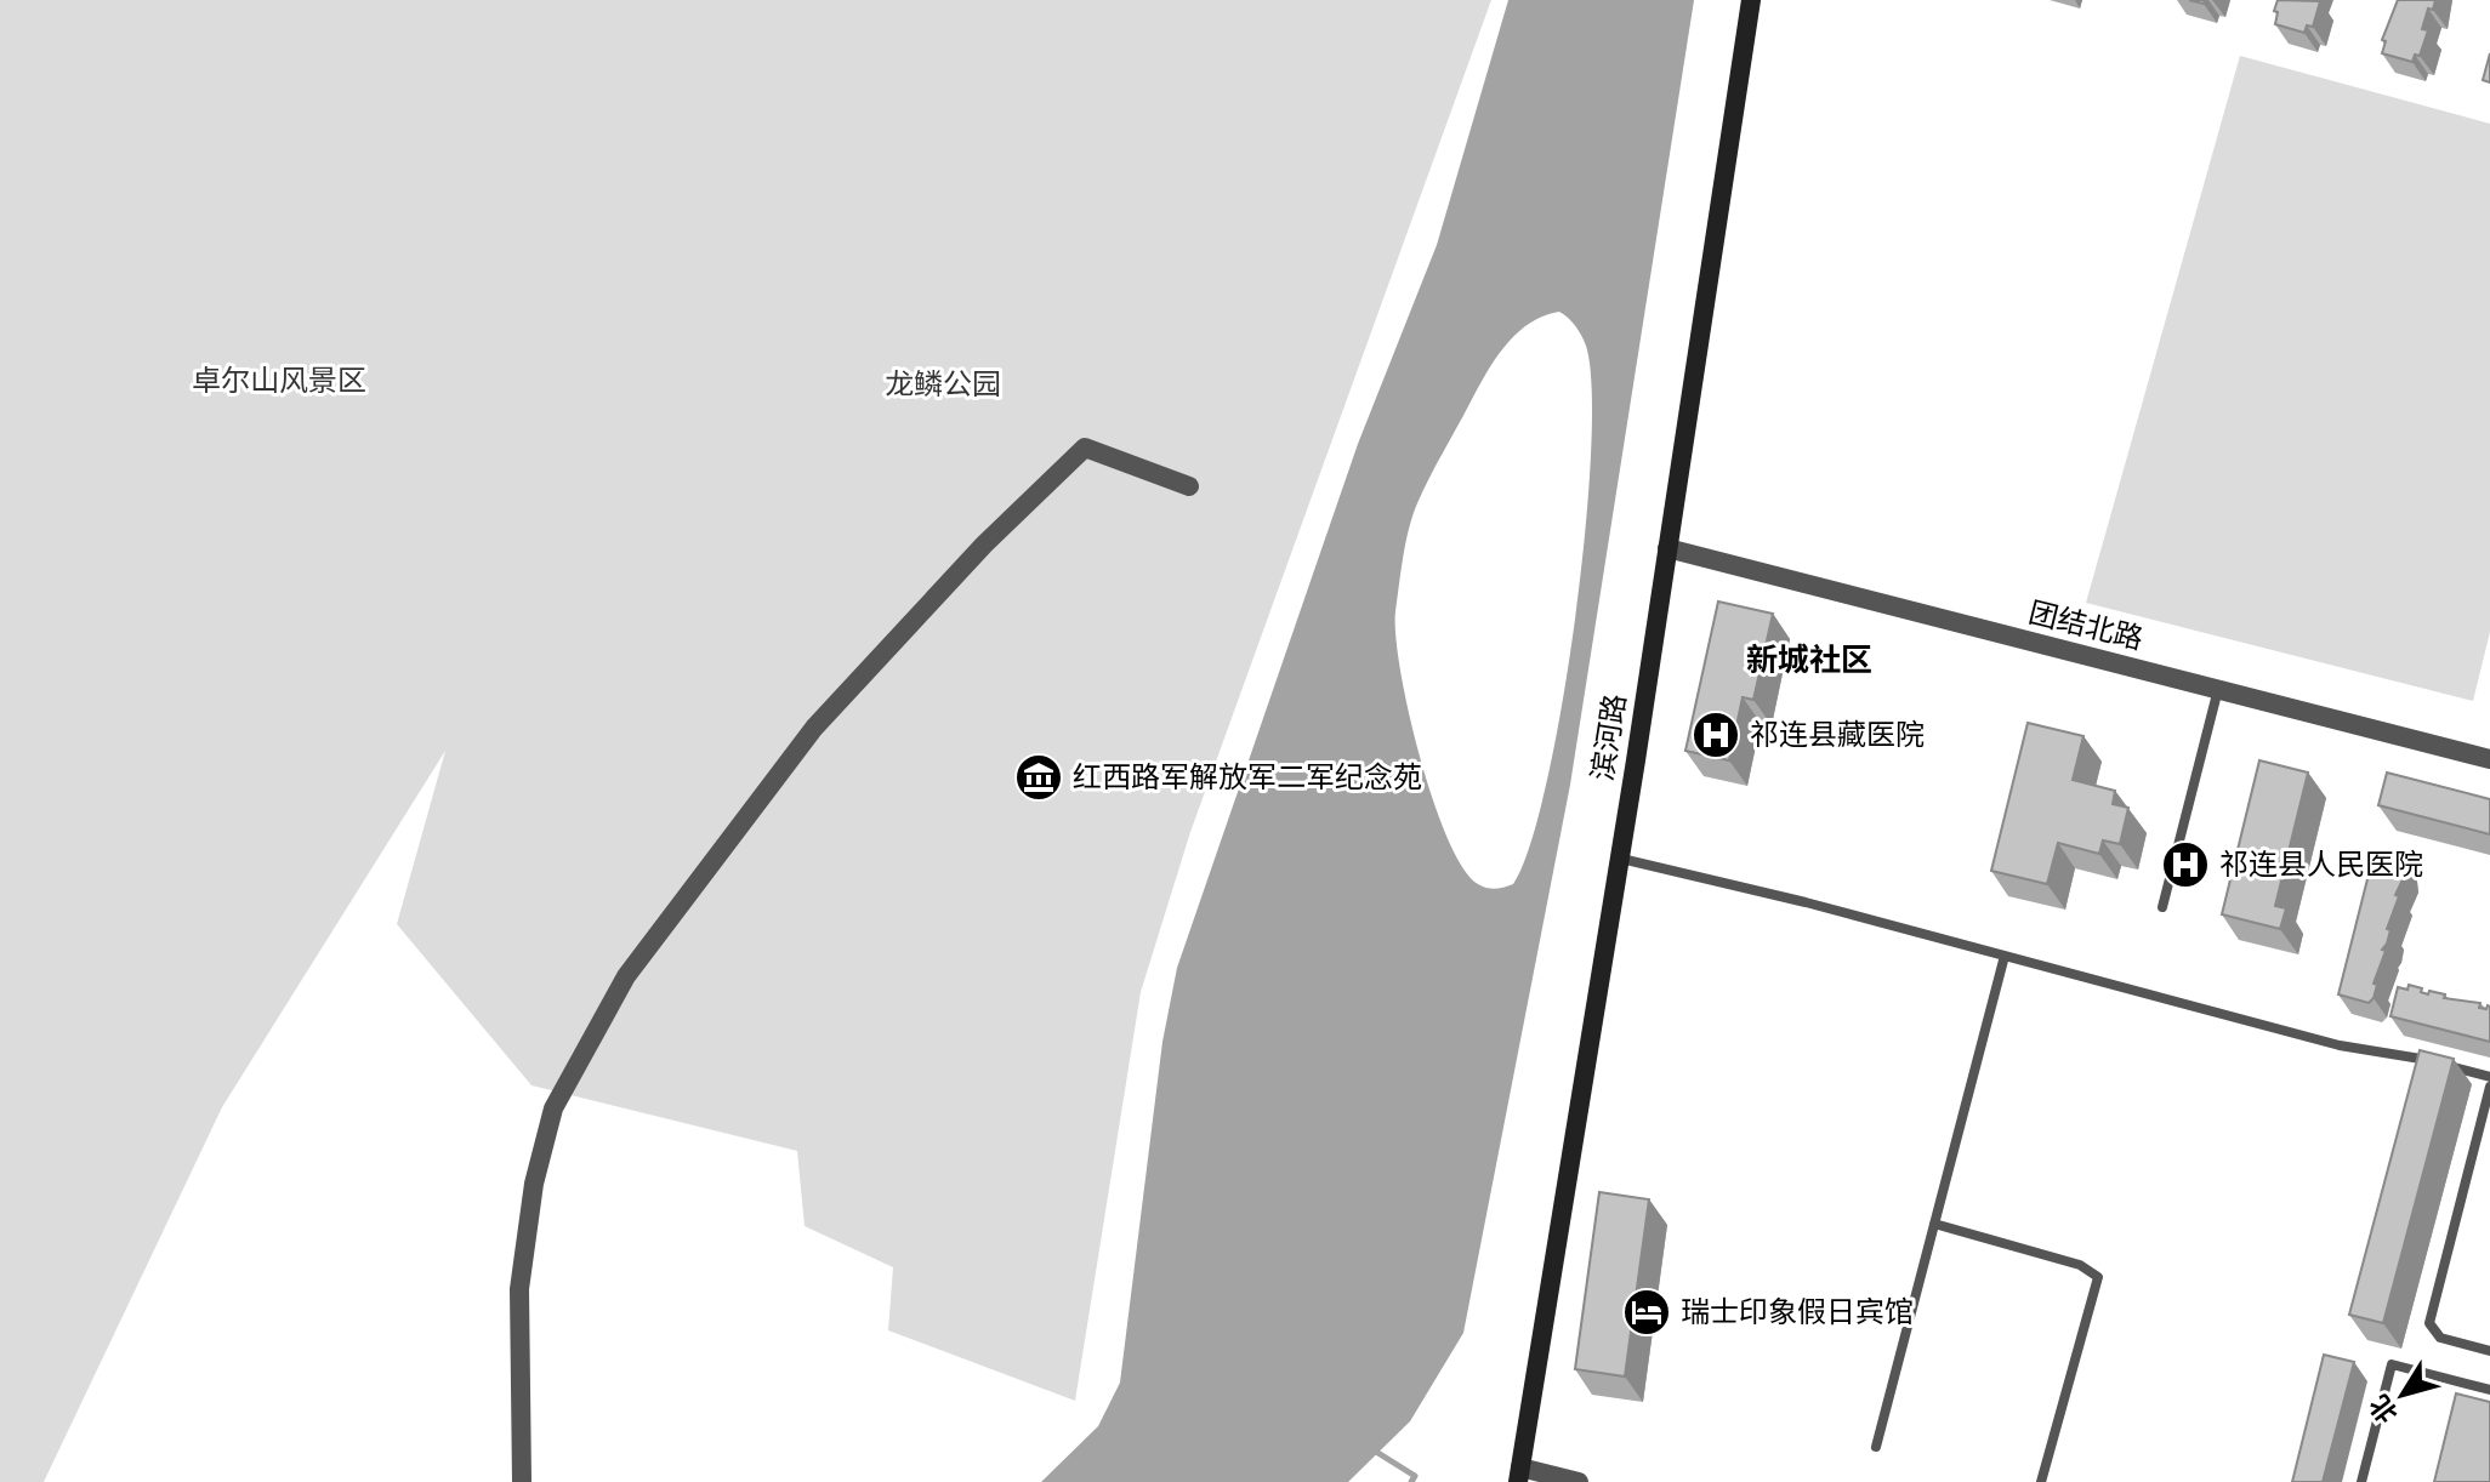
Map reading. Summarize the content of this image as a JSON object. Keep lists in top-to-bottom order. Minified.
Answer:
{"streets":{"street":["团结北路","滨河路"]},"crossings":[["团结北路","滨河路"]],"districts":["新城社区"],"parks":["卓尔山风景区","龙鳞公园"],"places":{"hospital":["祁连县藏医院","祁连县人民医院"],"museum":["红西路军解放军二军纪念苑"],"hotel":["瑞士印象假日宾馆"]},"north":"bottom left"}
